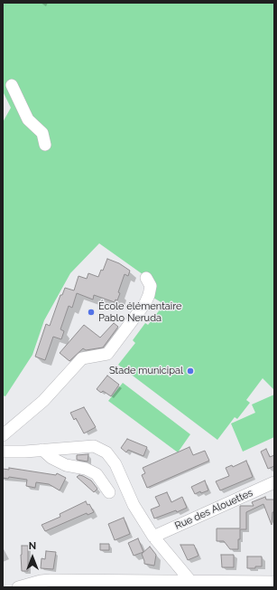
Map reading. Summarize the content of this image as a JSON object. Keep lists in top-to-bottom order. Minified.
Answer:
{"streets":{"street":["Rue des Alouettes"]},"places":["École élémentaire Pablo Neruda","Stade municipal"],"north":"top"}
